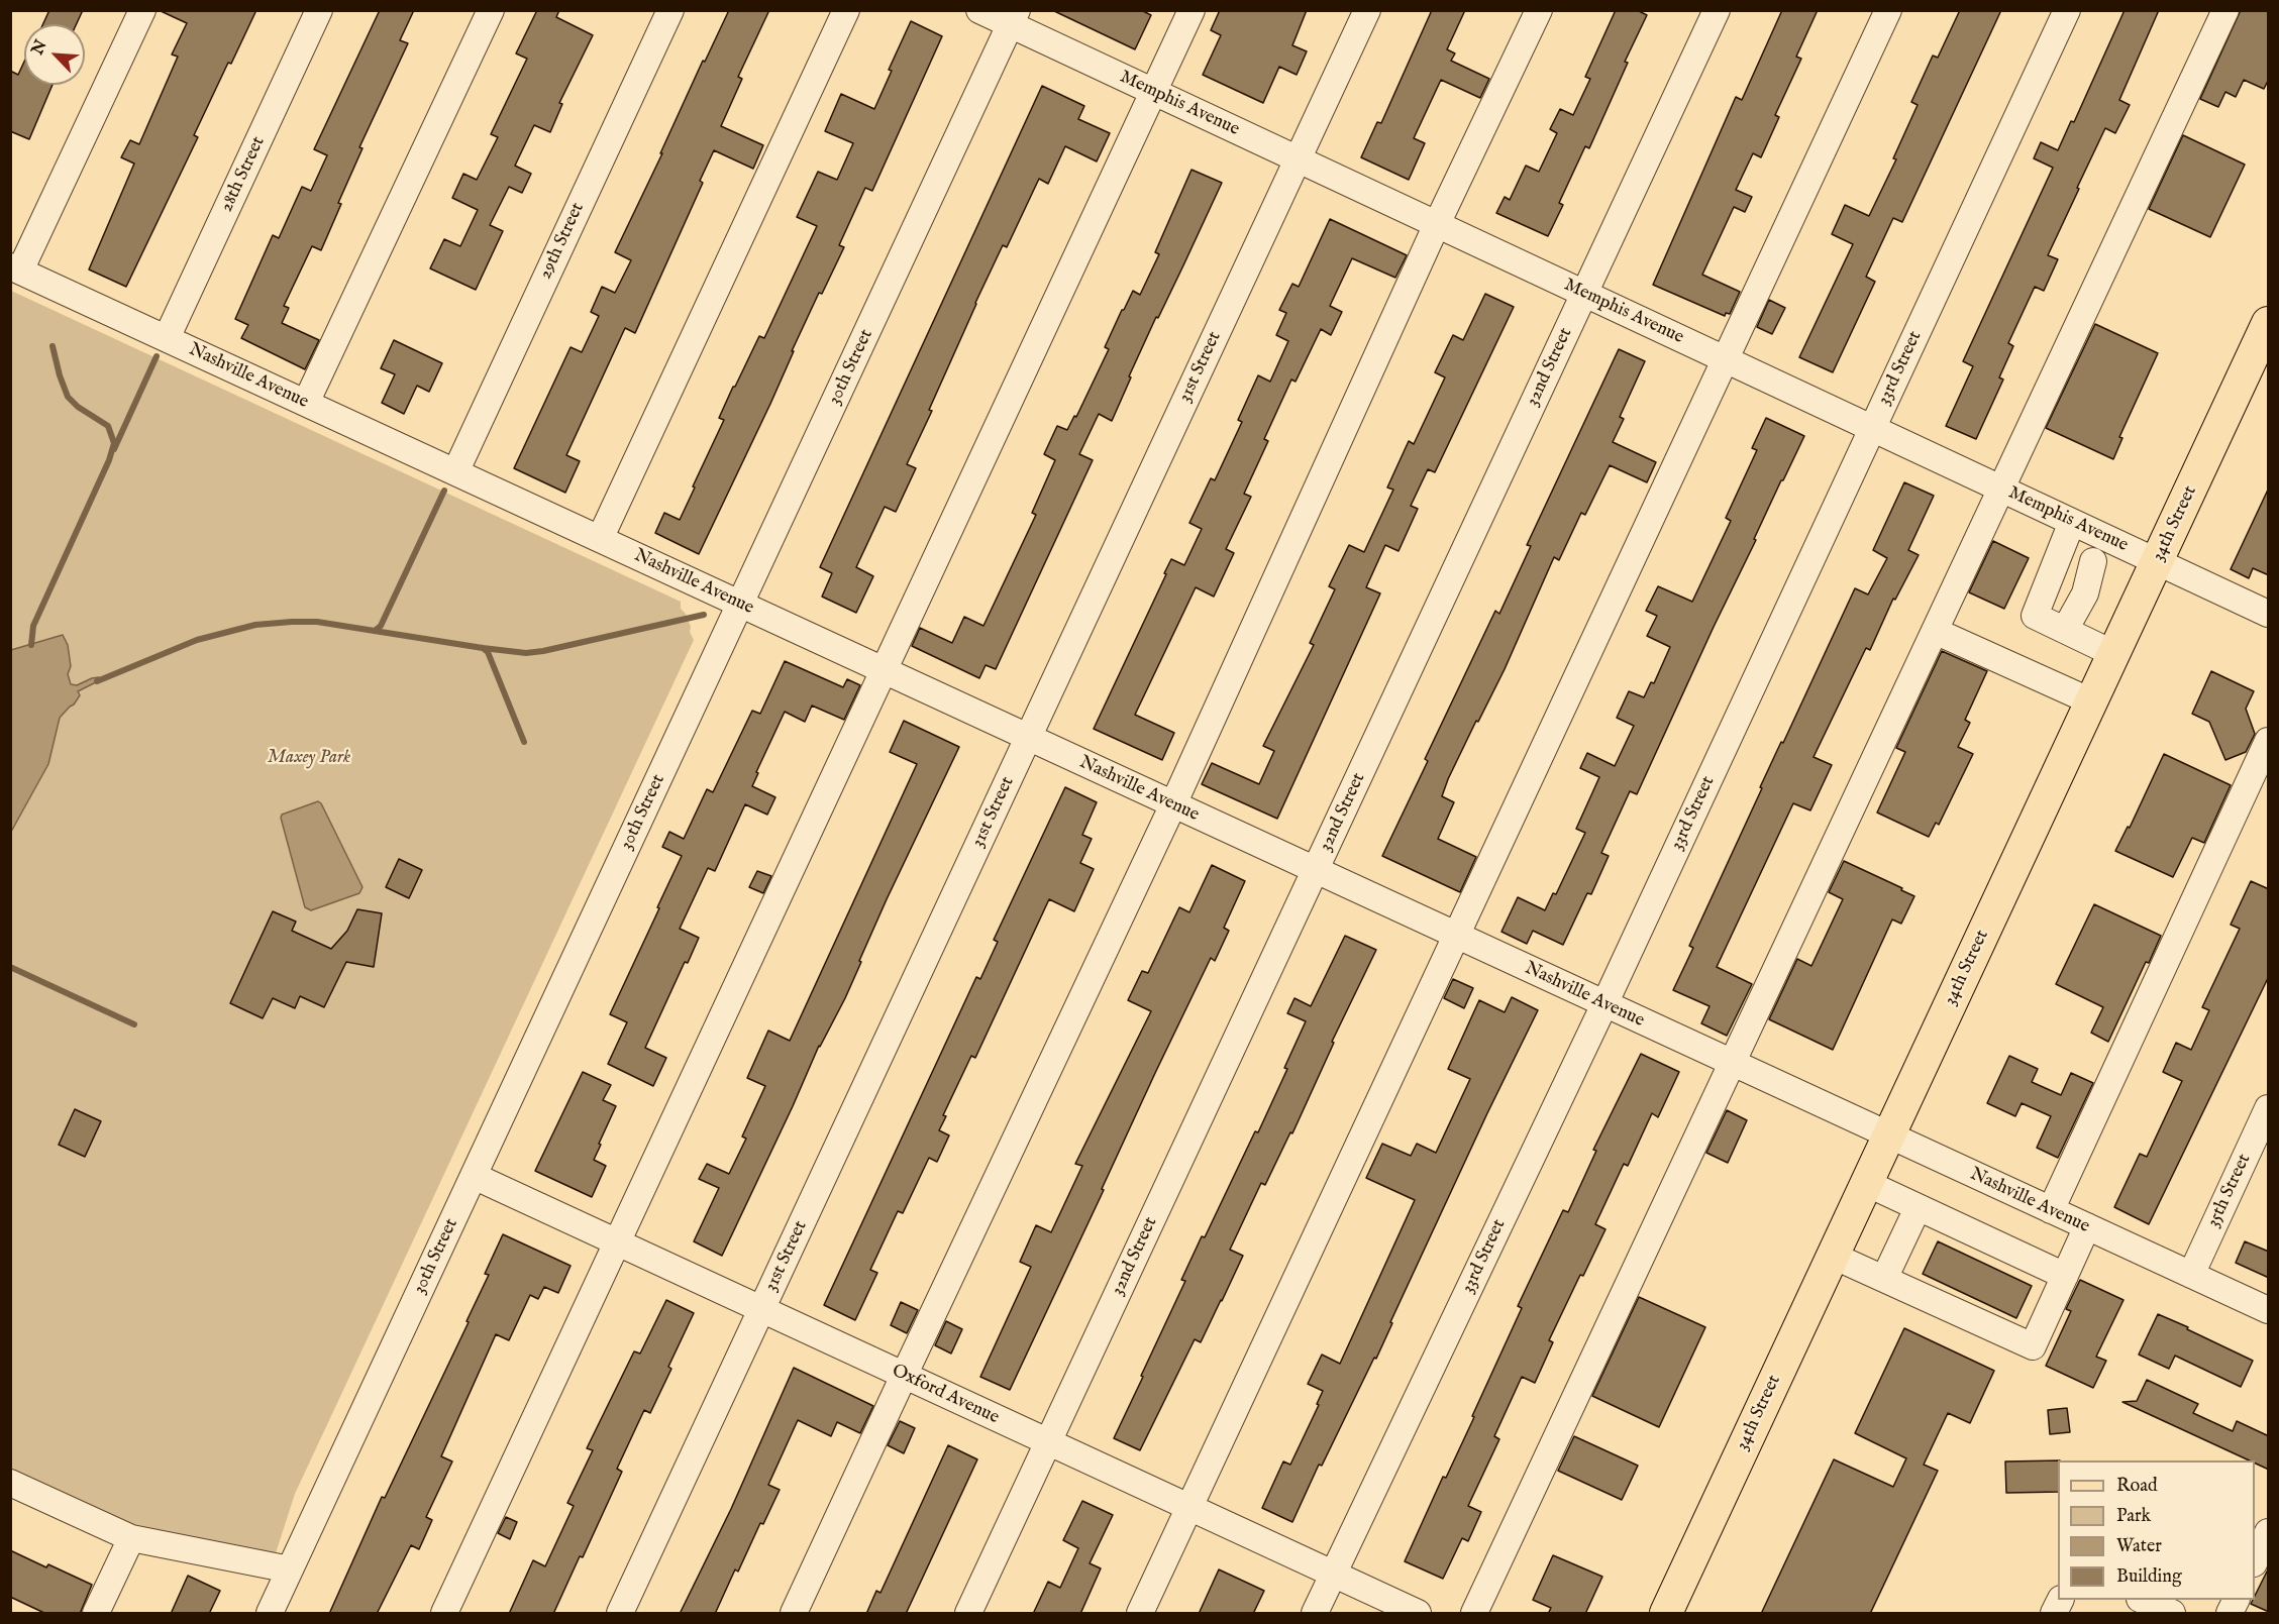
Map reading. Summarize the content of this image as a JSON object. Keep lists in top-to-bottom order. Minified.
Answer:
{"streets":{"main road":["34th Street"],"street":["Memphis Avenue","28th Street","29th Street","30th Street","31st Street","32nd Street","33rd Street","Nashville Avenue","35th Street","Oxford Avenue"]},"crossings":[["Memphis Avenue","30th Street"],["Memphis Avenue","31st Street"],["Memphis Avenue","32nd Street"],["Memphis Avenue","33rd Street"],["Memphis Avenue","34th Street"],["28th Street","Nashville Avenue"],["29th Street","Nashville Avenue"],["30th Street","Nashville Avenue"],["30th Street","Oxford Avenue"],["31st Street","Nashville Avenue"],["31st Street","Oxford Avenue"],["32nd Street","Nashville Avenue"],["32nd Street","Oxford Avenue"],["33rd Street","Nashville Avenue"],["33rd Street","Oxford Avenue"],["Nashville Avenue","34th Street"],["Nashville Avenue","35th Street"]],"parks":["Maxey Park"],"legend":["Road","Park","Water","Building"],"north":"top left"}
